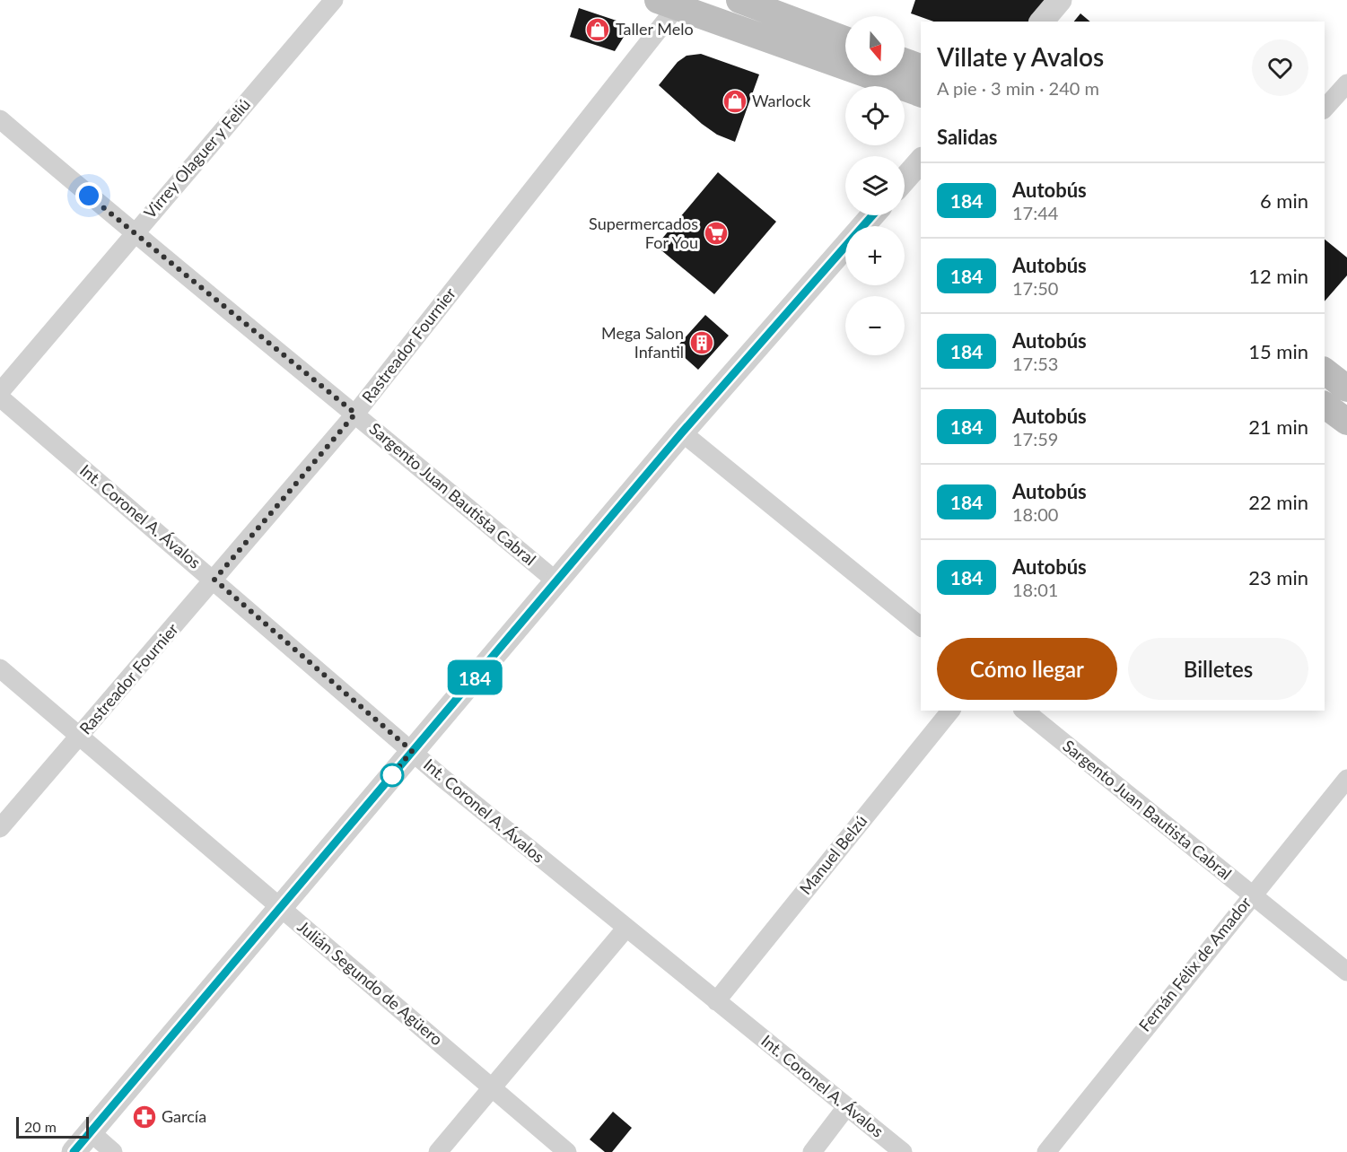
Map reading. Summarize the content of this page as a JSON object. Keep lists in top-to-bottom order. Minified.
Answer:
{"streets":{"street":["Virrey Olaguer y Feliú","Rastreador Fournier","Sargento Juan Bautista Cabral","Int. Coronel A. Ávalos","Manuel Belzú","Fernán Félix de Amador","Julián Segundo de Agüero"]},"crossings":[["Virrey Olaguer y Feliú","Sargento Juan Bautista Cabral"],["Rastreador Fournier","Sargento Juan Bautista Cabral"],["Rastreador Fournier","Int. Coronel A. Ávalos"],["Rastreador Fournier","Julián Segundo de Agüero"],["Sargento Juan Bautista Cabral","Fernán Félix de Amador"],["Int. Coronel A. Ávalos","Manuel Belzú"]],"places":{"shop":["Taller Melo","Warlock"],"supermarket":["Supermercados For You"],"building":["Mega Salon Infantil"],"pharmacy":["García"]},"lines":["bus line 184"],"scale_bar":"20 m","north":"bottom","page":{"on_map":"184","map_buttons":["+","−"],"heading":[["Villate y Avalos","A pie · 3 min · 240 m"],"Salidas"],"list":[{"mark":"184","name":"Autobús","note":"17:44","value":"6 min"},{"mark":"184","name":"Autobús","note":"17:50","value":"12 min"},{"mark":"184","name":"Autobús","note":"17:53","value":"15 min"},{"mark":"184","name":"Autobús","note":"17:59","value":"21 min"},{"mark":"184","name":"Autobús","note":"18:00","value":"22 min"},{"mark":"184","name":"Autobús","note":"18:01","value":"23 min"}],"buttons":["Cómo llegar","Billetes"],"scale":"20 m"}}
